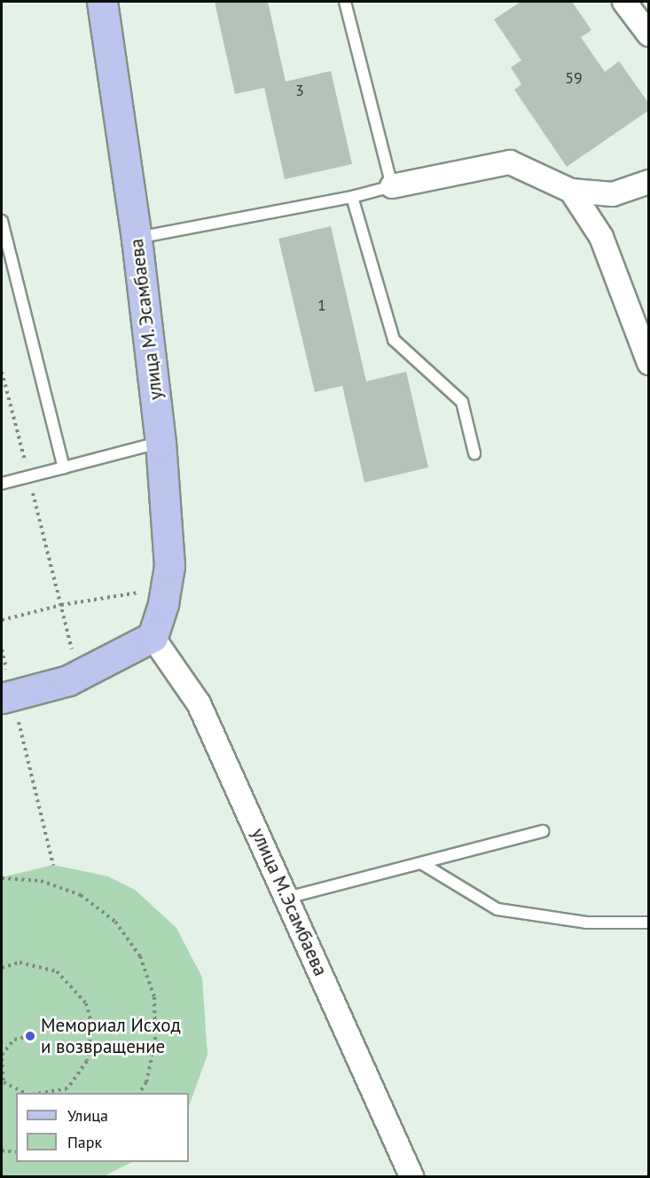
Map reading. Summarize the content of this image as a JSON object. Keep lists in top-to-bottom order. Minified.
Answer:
{"streets":{"main road":["улица М. Эсамбаева"],"street":["улица М.Эсамбаева"]},"crossings":[["улица М. Эсамбаева","улица М.Эсамбаева"]],"places":["Мемориал Исход и возвращение"],"house_numbers":["59","3","1"],"legend":["Улица","Парк"]}
